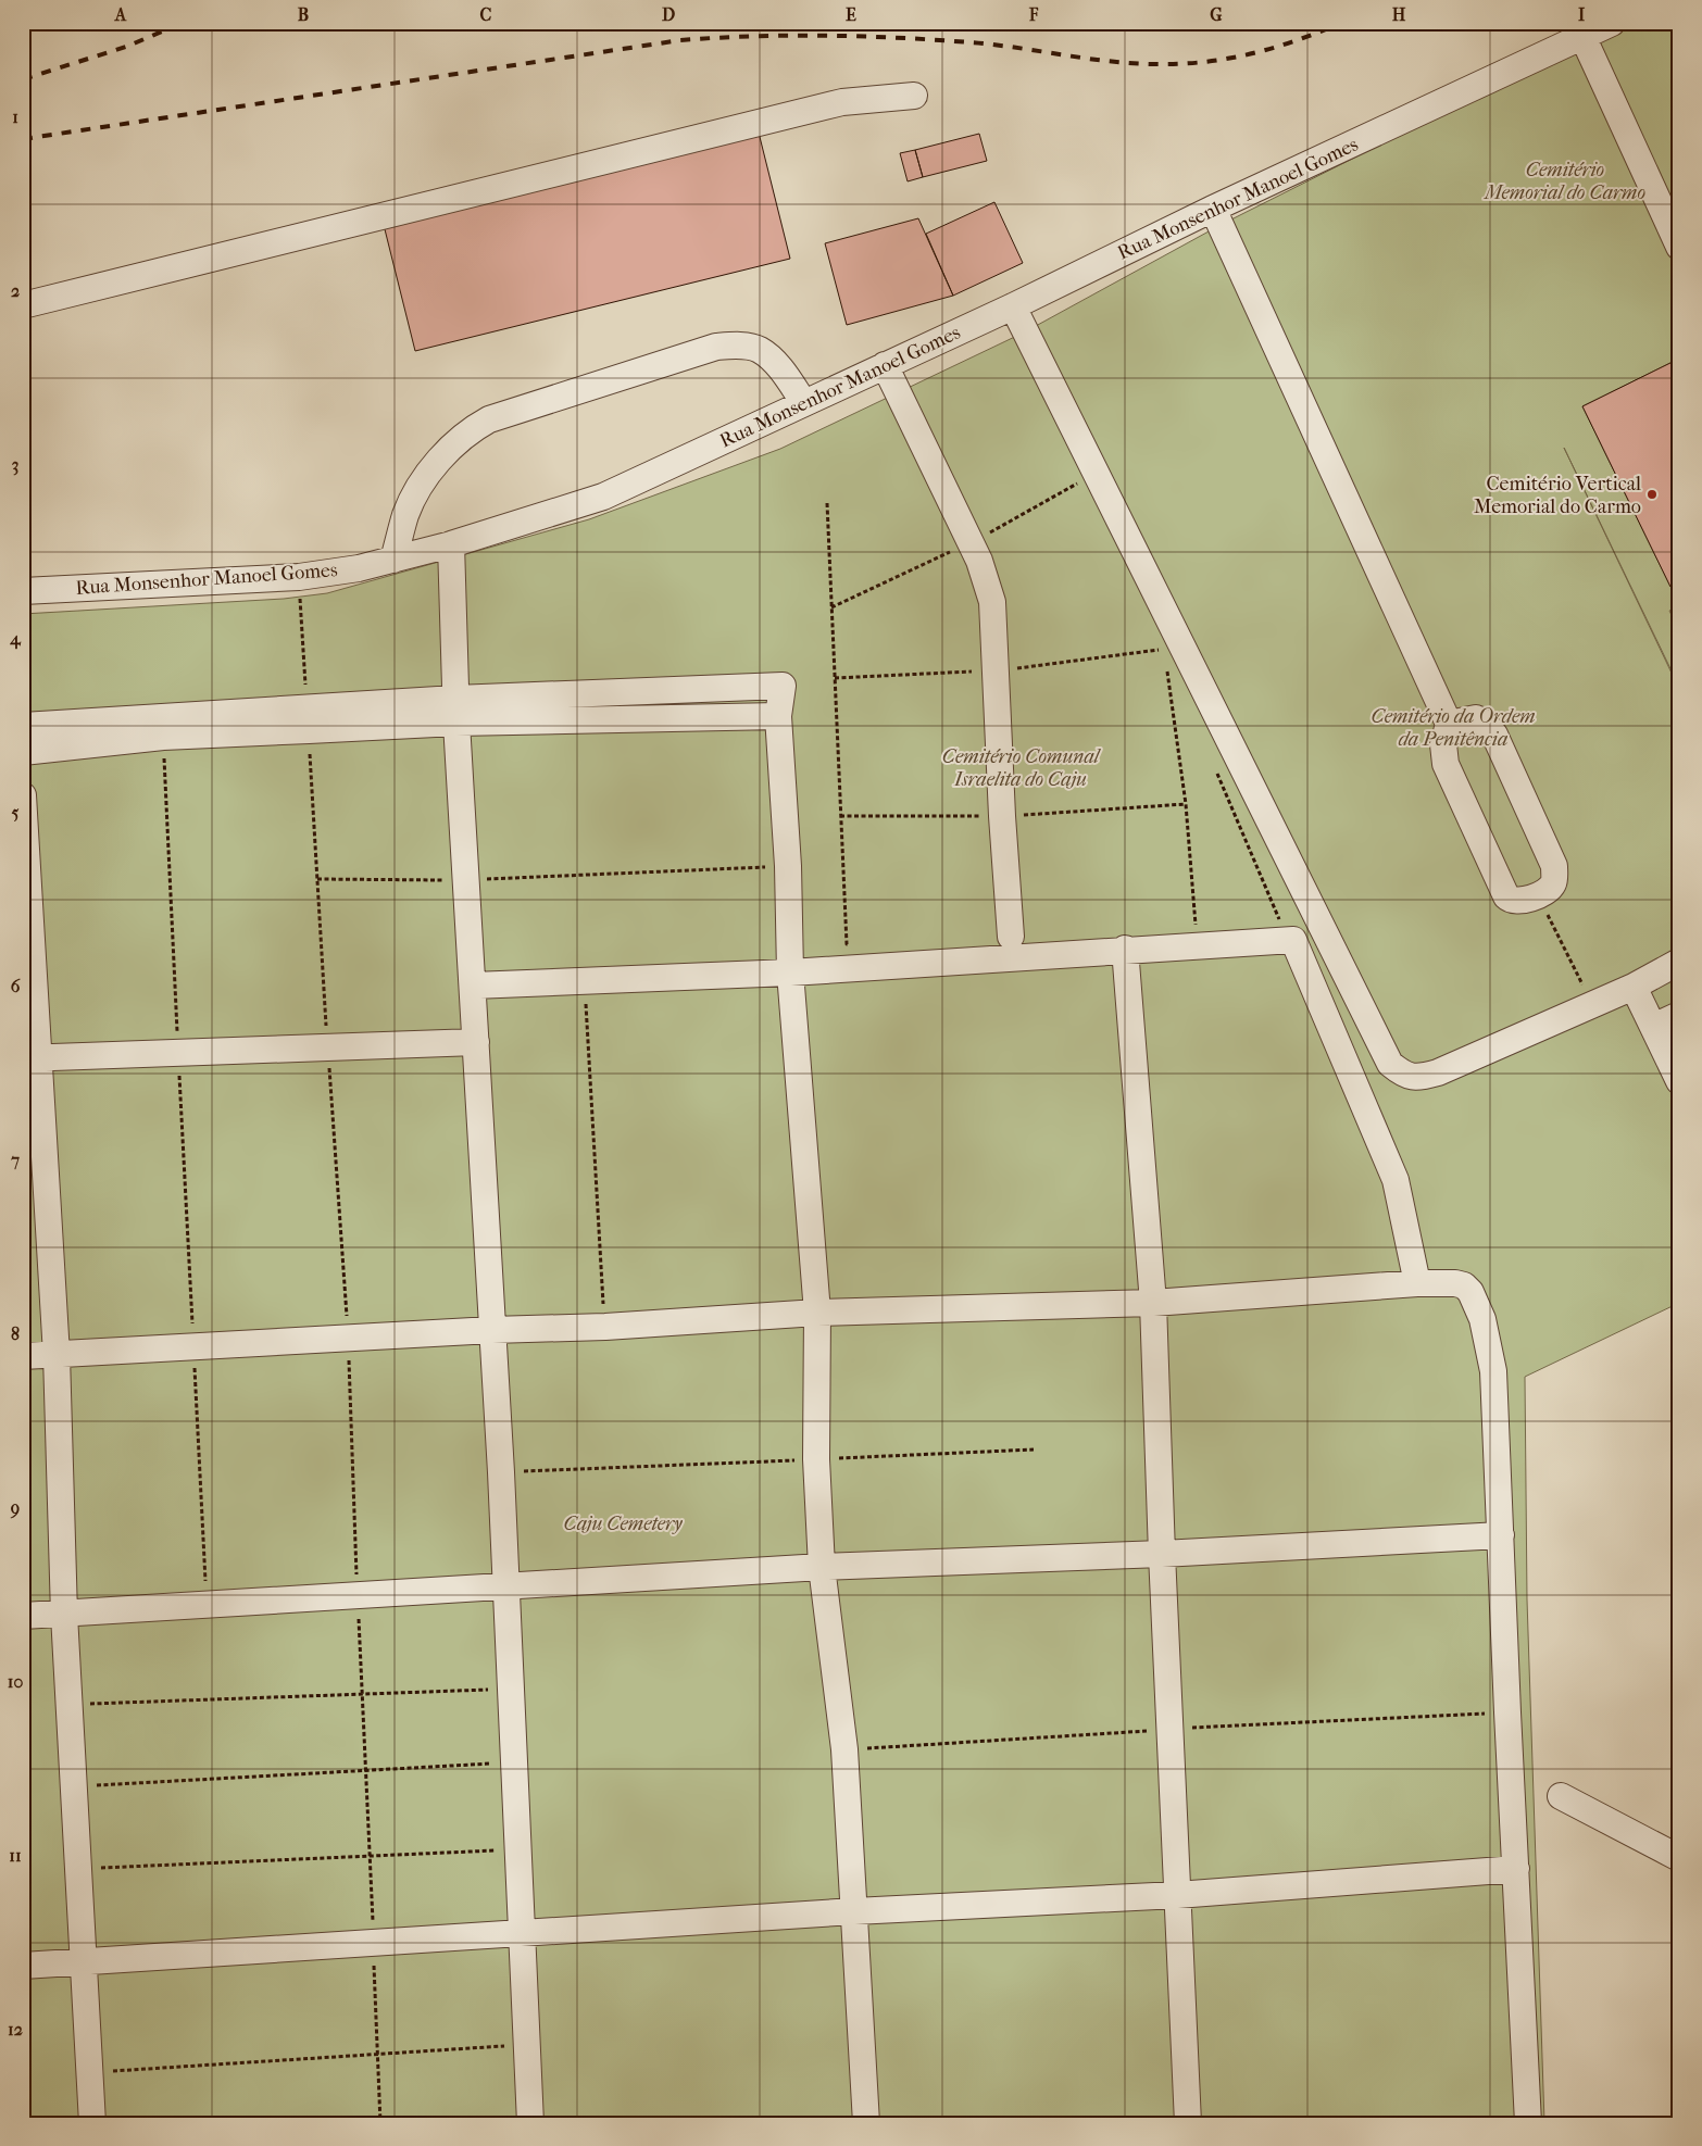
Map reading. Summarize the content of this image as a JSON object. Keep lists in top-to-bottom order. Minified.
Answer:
{"streets":{"street":["Rua Monsenhor Manoel Gomes"]},"parks":["Cemitério Memorial do Carmo","Cemitério da Ordem da Penitência","Cemitério Comunal Israelita do Caju","Caju Cemetery"],"places":["Cemitério Vertical Memorial do Carmo"],"grid":{"columns":["A","B","C","D","E","F","G","H","I"],"rows":["1","2","3","4","5","6","7","8","9","10","11","12"]}}
